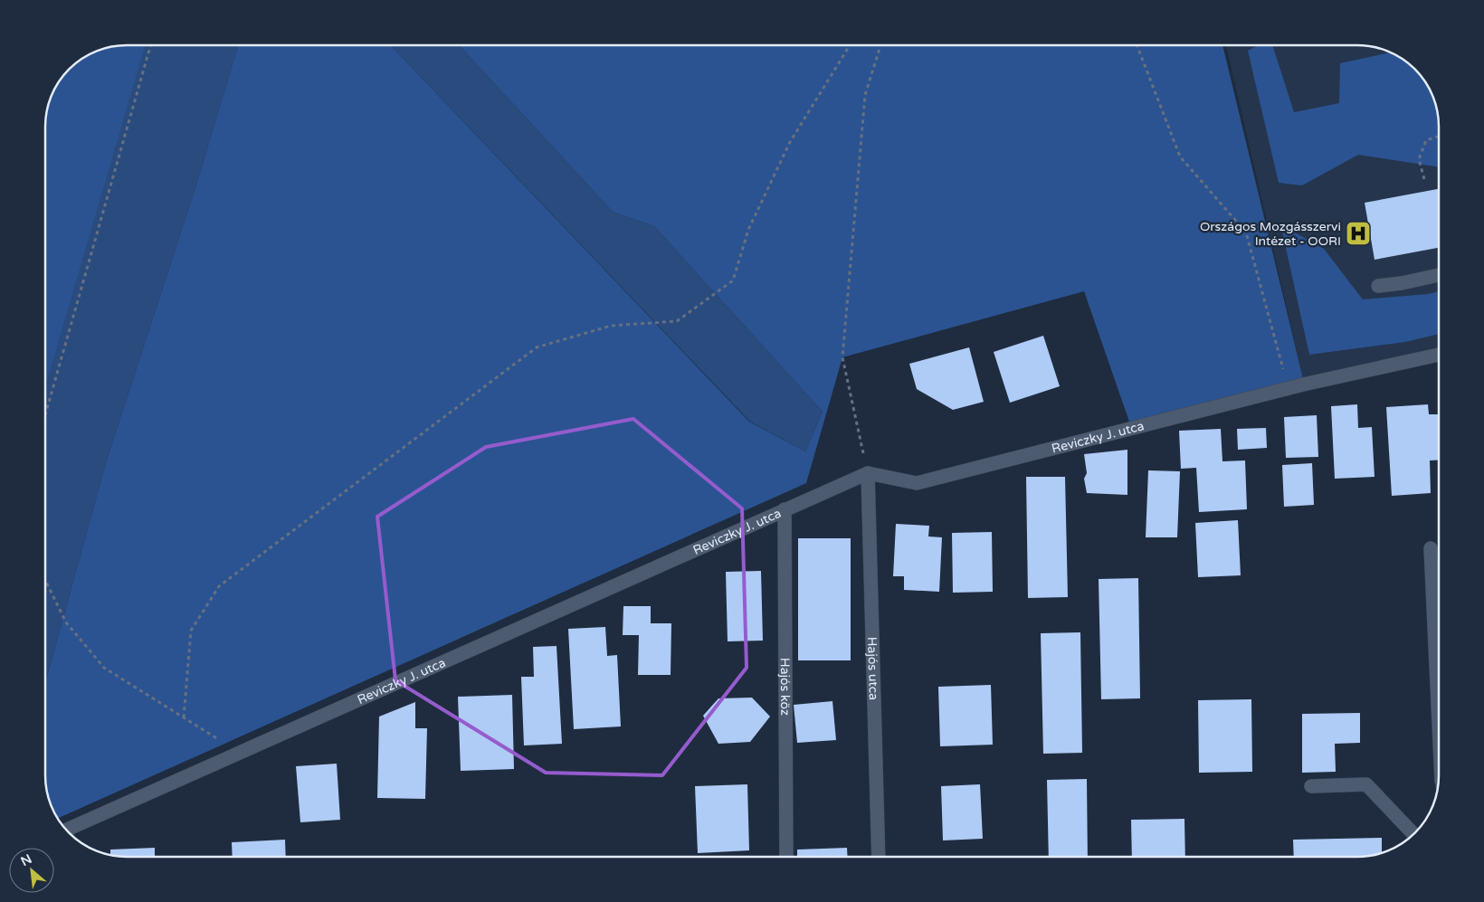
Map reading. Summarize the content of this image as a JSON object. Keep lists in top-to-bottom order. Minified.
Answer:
{"streets":{"street":["Reviczky J. utca","Hajós utca","Hajós köz"]},"crossings":[["Reviczky J. utca","Hajós utca"],["Reviczky J. utca","Hajós köz"]],"places":{"hospital":["Országos Mozgásszervi Intézet - OORI"]},"north":"top left"}
